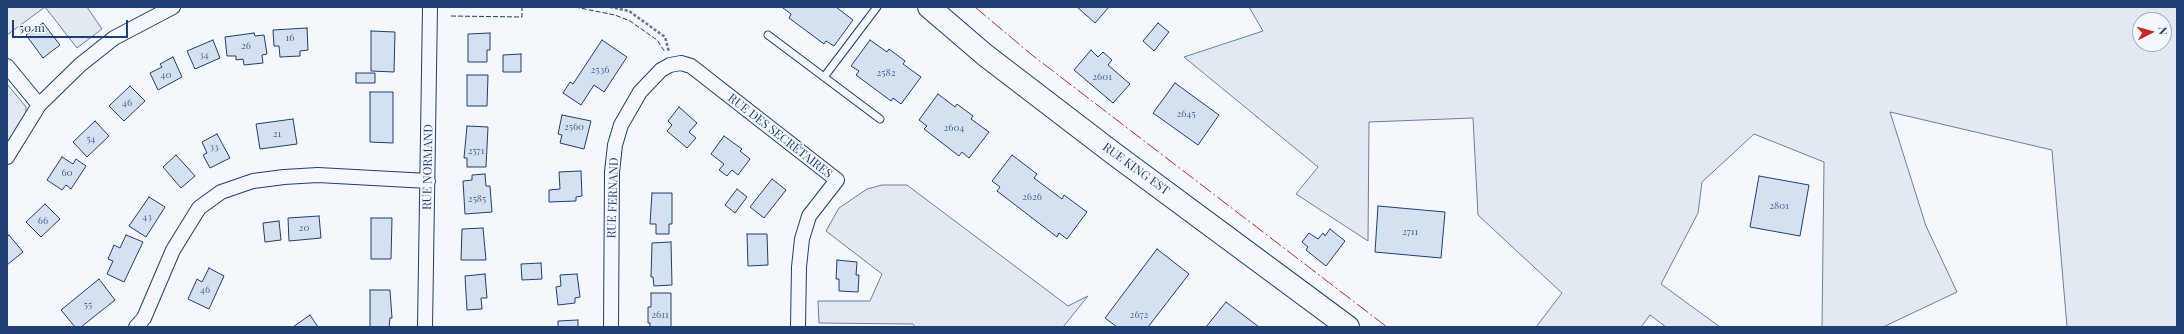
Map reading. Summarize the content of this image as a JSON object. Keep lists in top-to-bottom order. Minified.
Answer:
{"streets":{"main road":["RUE KING EST"],"street":["RUE DES SECRÉTAIRES","RUE NORMAND","RUE FERNAND"]},"crossings":[["RUE DES SECRÉTAIRES","RUE FERNAND"]],"house_numbers":["16","26","34","2536","2582","40","2601","46","2645","2560","2604","21","54","33","2571","60","2626","2585","2801","43","66","20","2711","46","55","2611","2672"],"scale_bar":"50 m","north":"right"}
